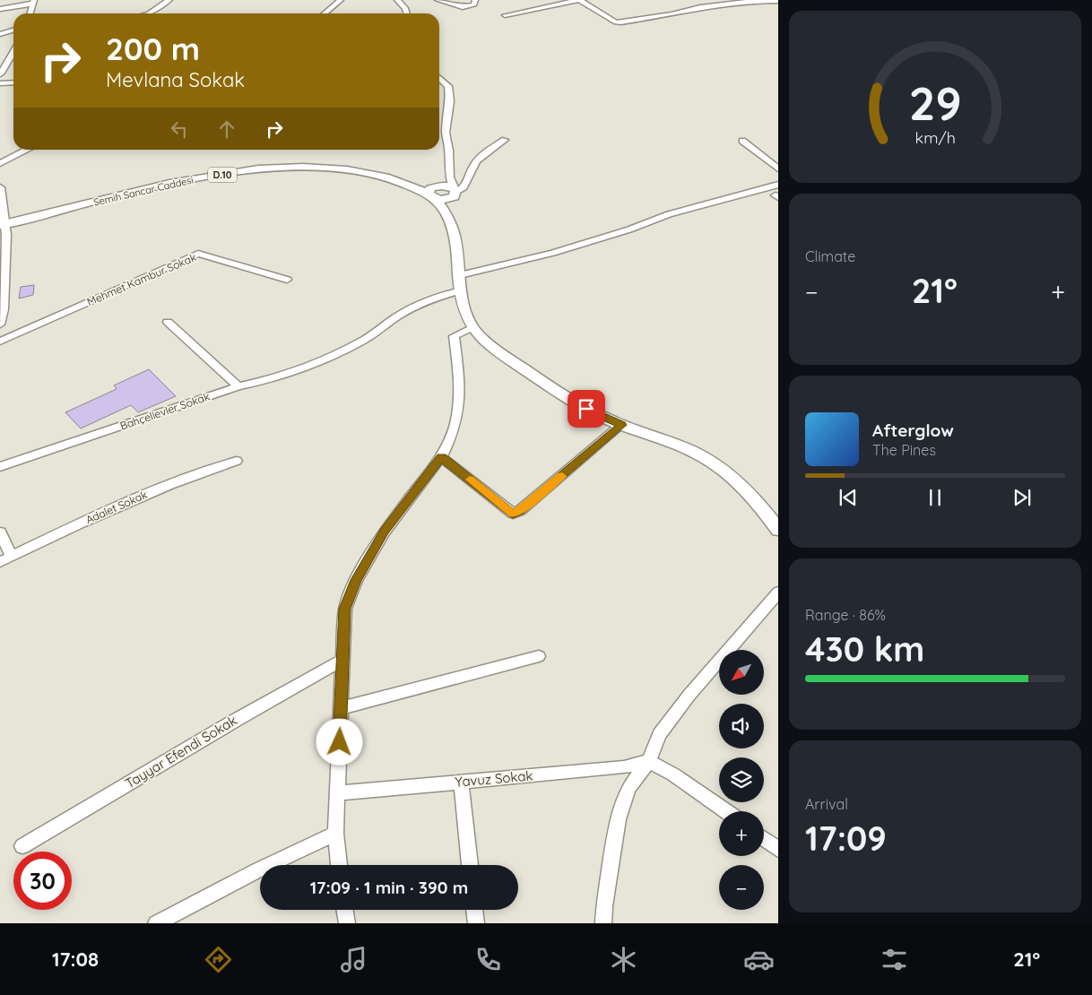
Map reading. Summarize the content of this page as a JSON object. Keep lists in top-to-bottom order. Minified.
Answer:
{"streets":{"main road":["D.10","Semih Sancar Caddesi"],"street":["Mehmet Kambur Sokak","Bahçelievler Sokak","Adalet Sokak","Tayyar Efendi Sokak","Yavuz Sokak"]},"north":"bottom left","page":{"turn":["200 m","Mevlana Sokak"],"tile":["Climate",["Range · 86%","430 km"],["Arrival","17:09"]],"heat":["−","21°","+"],"song":["Afterglow","The Pines"],"map_buttons":["+","−"],"limit":"30","trip":"17:09 · 1 min · 390 m","tabs":["17:08","21°"],"gauge":["29","km/h"]}}
